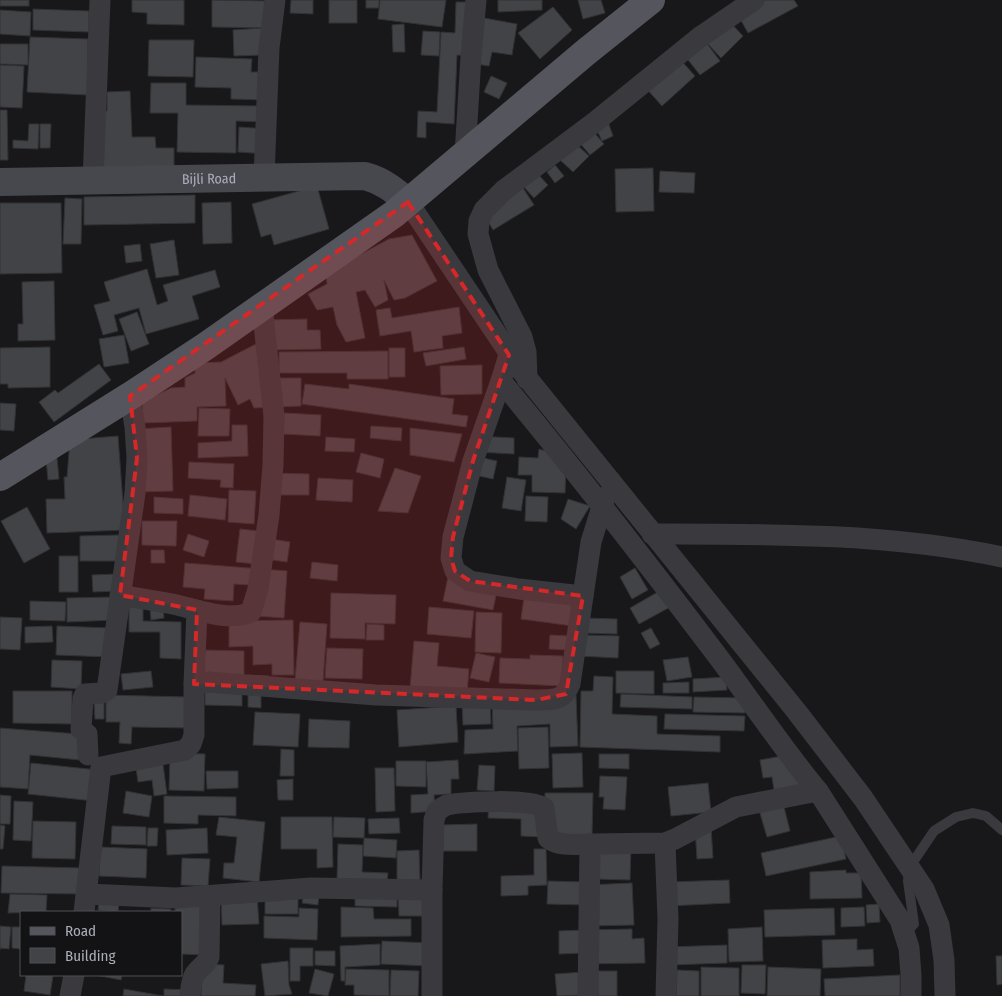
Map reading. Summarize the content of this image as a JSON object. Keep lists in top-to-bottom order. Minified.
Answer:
{"streets":{"street":["Bijli Road"]},"legend":["Road","Building"]}
